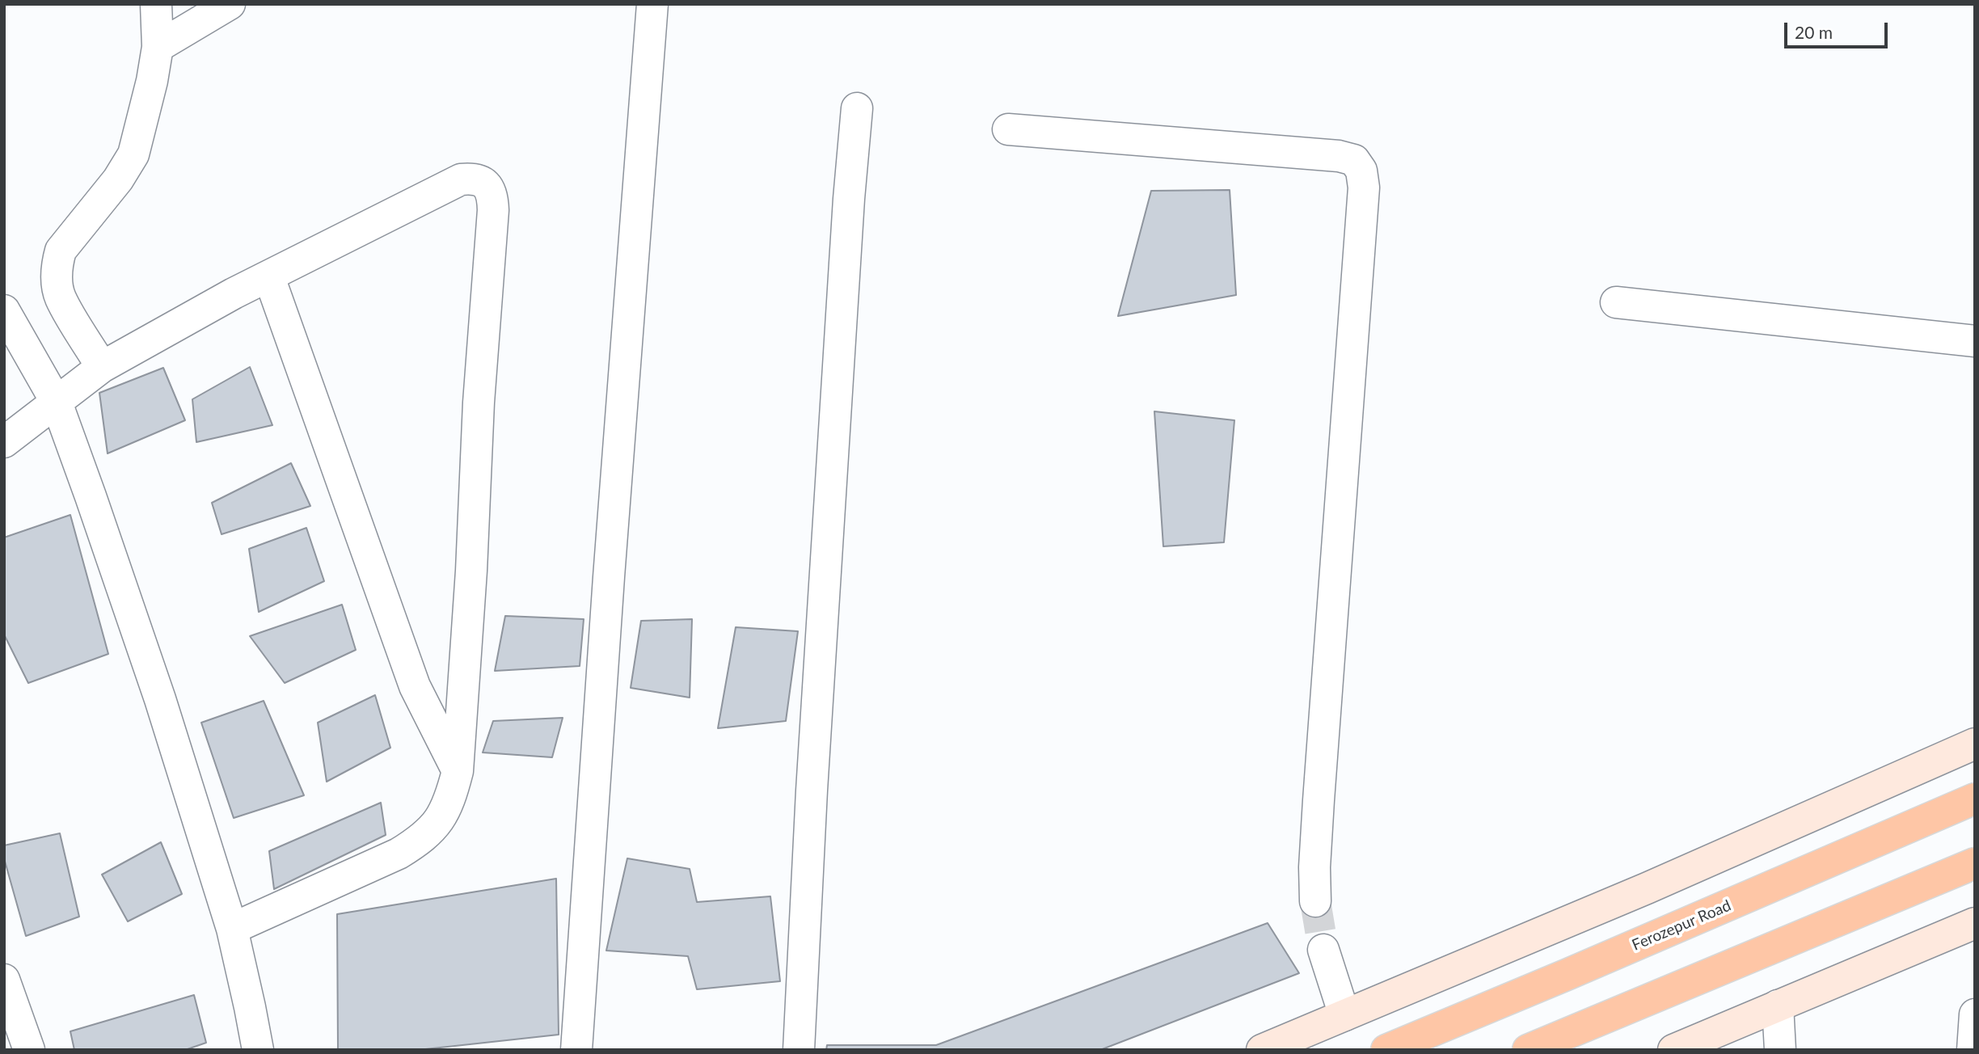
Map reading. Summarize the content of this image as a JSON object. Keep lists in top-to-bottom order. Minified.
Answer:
{"streets":{"highway":["Ferozepur Road"]},"scale_bar":"20 m"}
